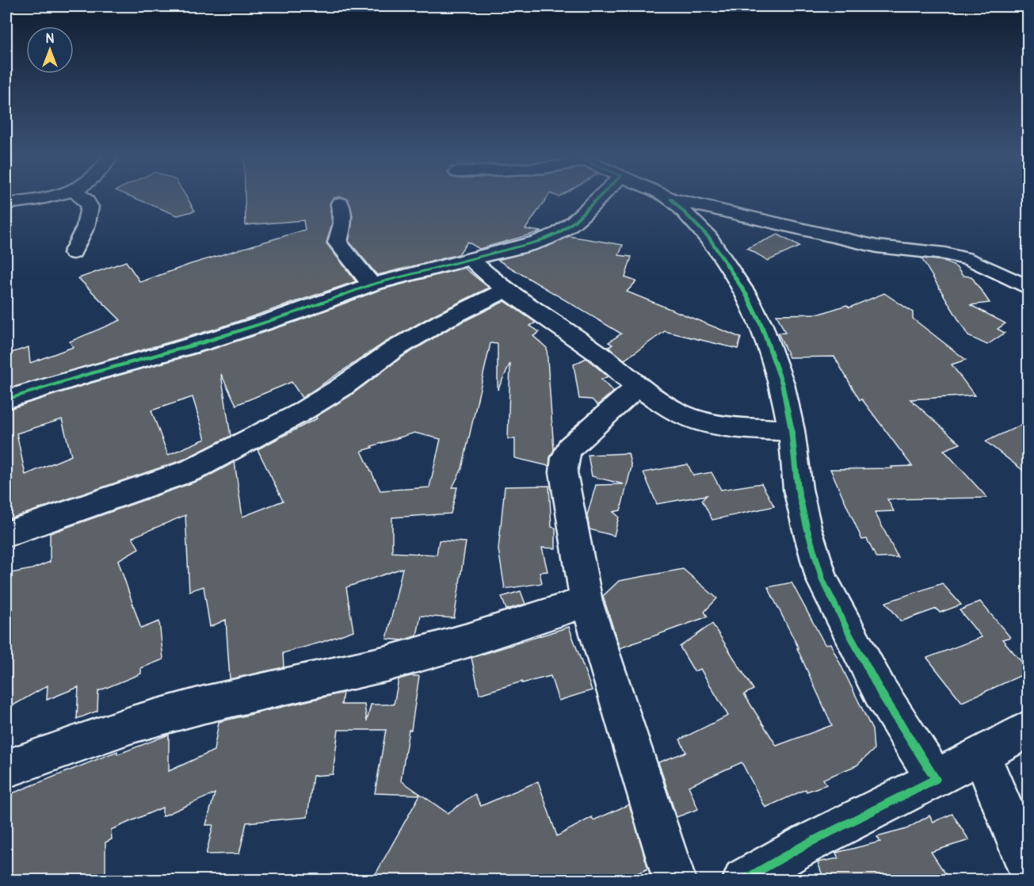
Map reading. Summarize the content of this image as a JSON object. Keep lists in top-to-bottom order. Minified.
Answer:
{"north":"top"}
